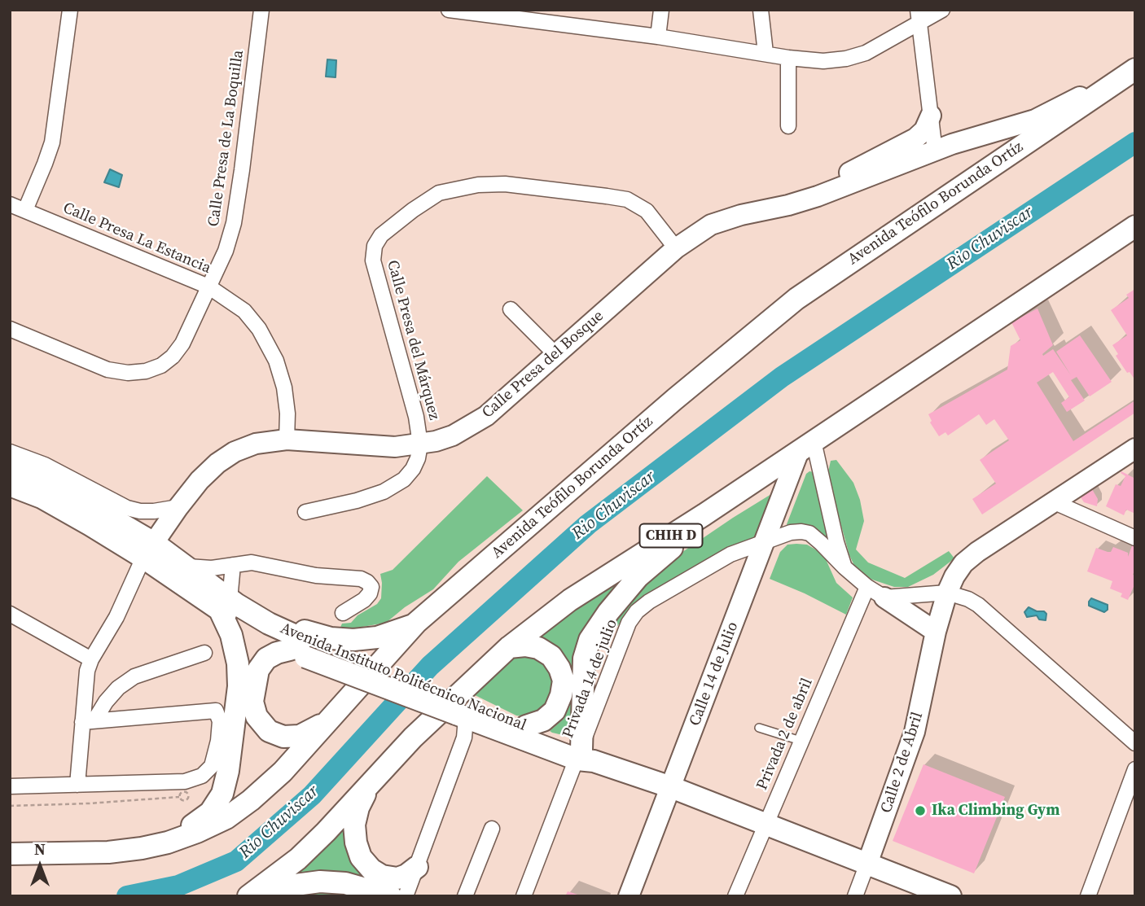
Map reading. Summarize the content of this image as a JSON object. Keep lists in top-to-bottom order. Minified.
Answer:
{"streets":{"main road":["Avenida Teófilo Borunda Ortíz","CHIH D","Avenida Instituto Politécnico Nacional"],"street":["Calle Presa de La Boquilla","Calle Presa La Estancia","Calle Presa del Márquez","Calle Presa del Bosque","Calle 14 de Julio","Privada 14 de julio","Privada 2 de abril","Calle 2 de Abril"]},"crossings":[["Calle Presa de La Boquilla","Calle Presa La Estancia"],["Calle Presa La Estancia","Calle Presa del Bosque"],["Calle Presa del Márquez","Calle Presa del Bosque"],["Calle Presa del Bosque","Avenida Instituto Politécnico Nacional"],["CHIH D","Calle 14 de Julio"],["Calle 14 de Julio","Avenida Instituto Politécnico Nacional"],["Calle 14 de Julio","Privada 14 de julio"],["Avenida Instituto Politécnico Nacional","Privada 14 de julio"],["Avenida Instituto Politécnico Nacional","Privada 2 de abril"],["Avenida Instituto Politécnico Nacional","Calle 2 de Abril"]],"water":["Rio Chuviscar"],"places":["Ika Climbing Gym"],"north":"top"}
